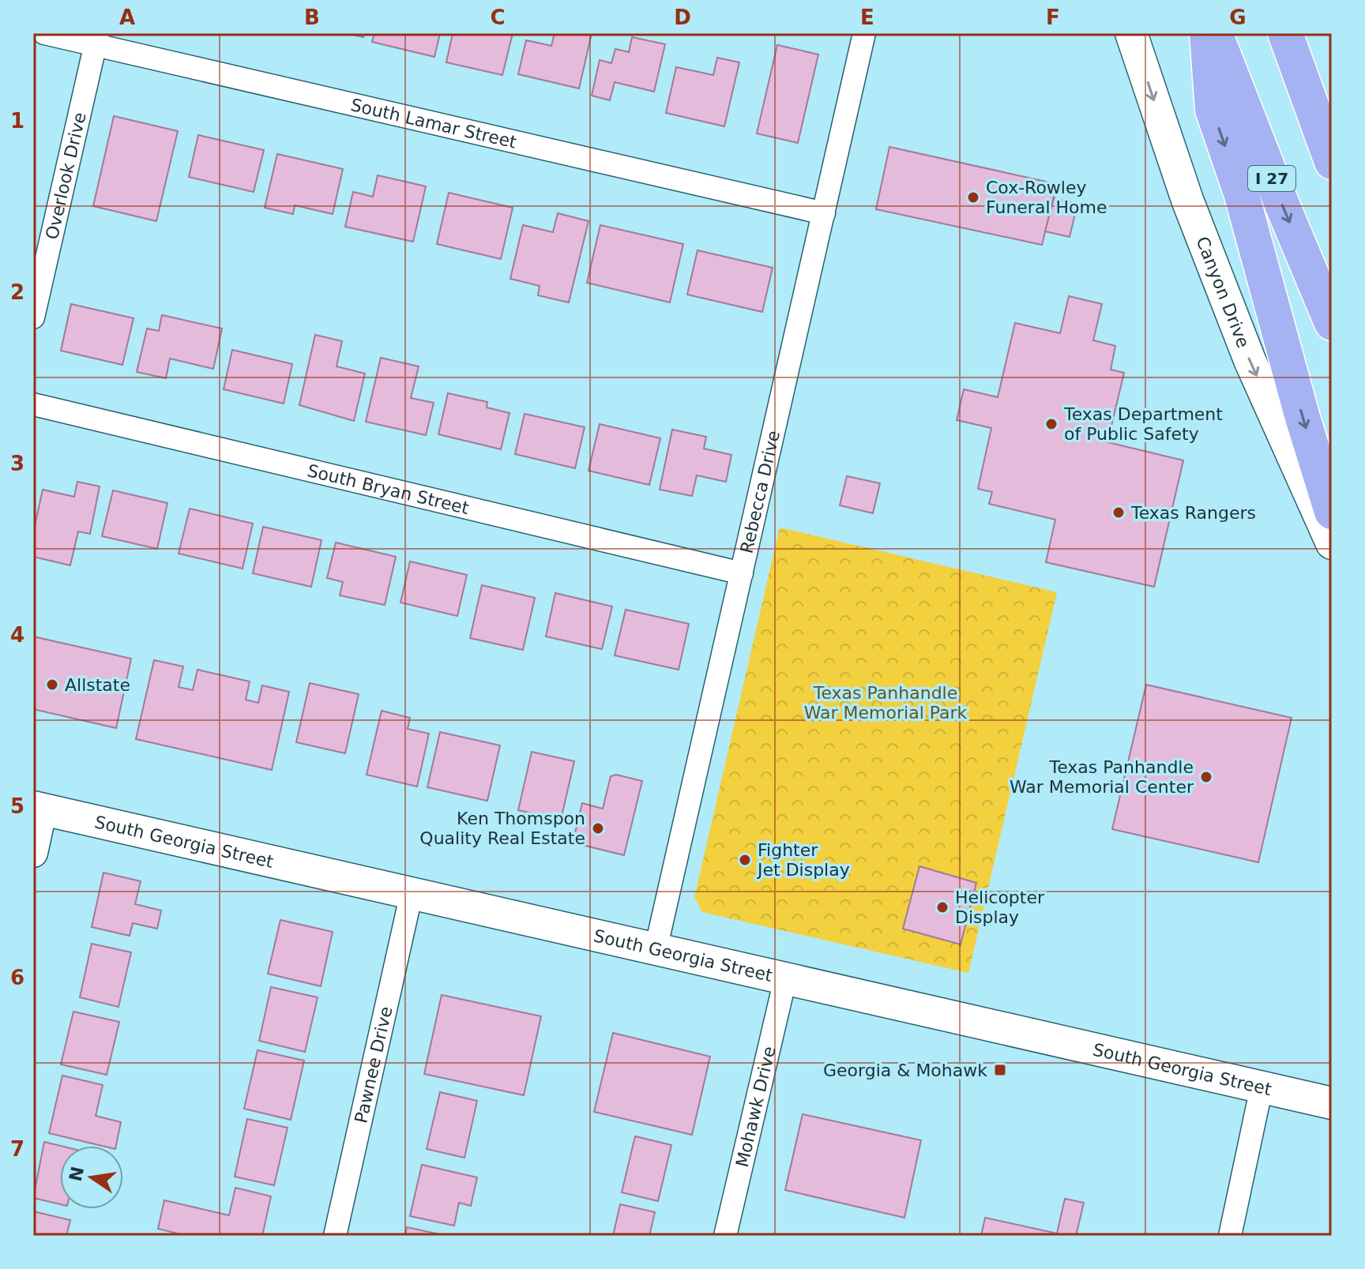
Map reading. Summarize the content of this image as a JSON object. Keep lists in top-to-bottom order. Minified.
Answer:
{"streets":{"highway":["I 27"],"main road":["Canyon Drive","South Georgia Street"],"street":["South Lamar Street","Overlook Drive","South Bryan Street","Rebecca Drive","Pawnee Drive","Mohawk Drive"]},"crossings":[["South Lamar Street","Overlook Drive"],["South Lamar Street","Rebecca Drive"],["South Bryan Street","Rebecca Drive"],["Rebecca Drive","South Georgia Street"],["South Georgia Street","Pawnee Drive"],["South Georgia Street","Mohawk Drive"]],"one_way":["Canyon Drive"],"parks":["Texas Panhandle War Memorial Park"],"places":{"other":["Cox-Rowley Funeral Home","Texas Department of Public Safety","Texas Rangers","Allstate","Texas Panhandle War Memorial Center","Ken Thomspon Quality Real Estate","Fighter Jet Display","Helicopter Display"],"transit":["Georgia & Mohawk"]},"north":"left","grid":{"columns":["A","B","C","D","E","F","G"],"rows":["1","2","3","4","5","6","7"]}}
